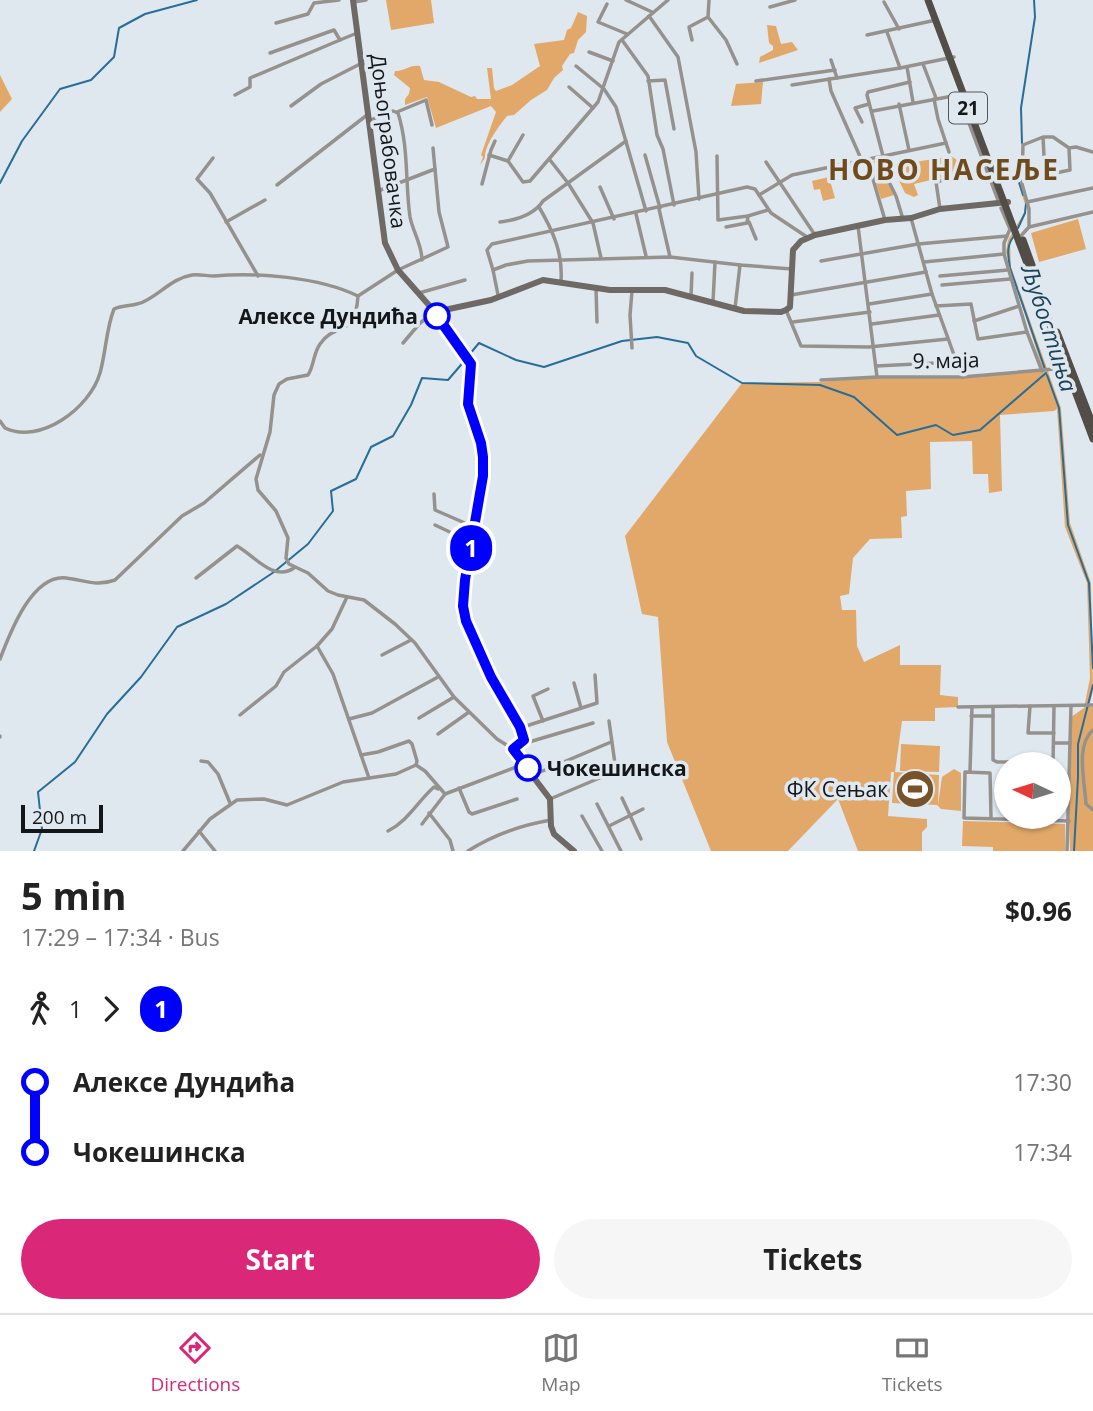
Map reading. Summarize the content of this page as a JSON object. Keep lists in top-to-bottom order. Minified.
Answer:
{"streets":{"main road":["21"],"street":["Доњограбовачка","9. маја"]},"crossings":[["21","9. маја"]],"districts":["НОВО НАСЕЉЕ"],"water":["Љубостиња"],"places":{"other":["Алексе Дундића","Чокешинска"],"sports":["ФК Сењак"]},"lines":["bus line 1"],"scale_bar":"200 m","north":"left","page":{"on_map":"1","scale":"200 m","heading":["5 min","17:29 – 17:34 · Bus","$0.96"],"legs":["1","1"],"list":[{"name":"Алексе Дундића","value":"17:30"},{"name":"Чокешинска","value":"17:34"}],"buttons":["Start","Tickets"],"tabs":["Directions","Map","Tickets"]}}
